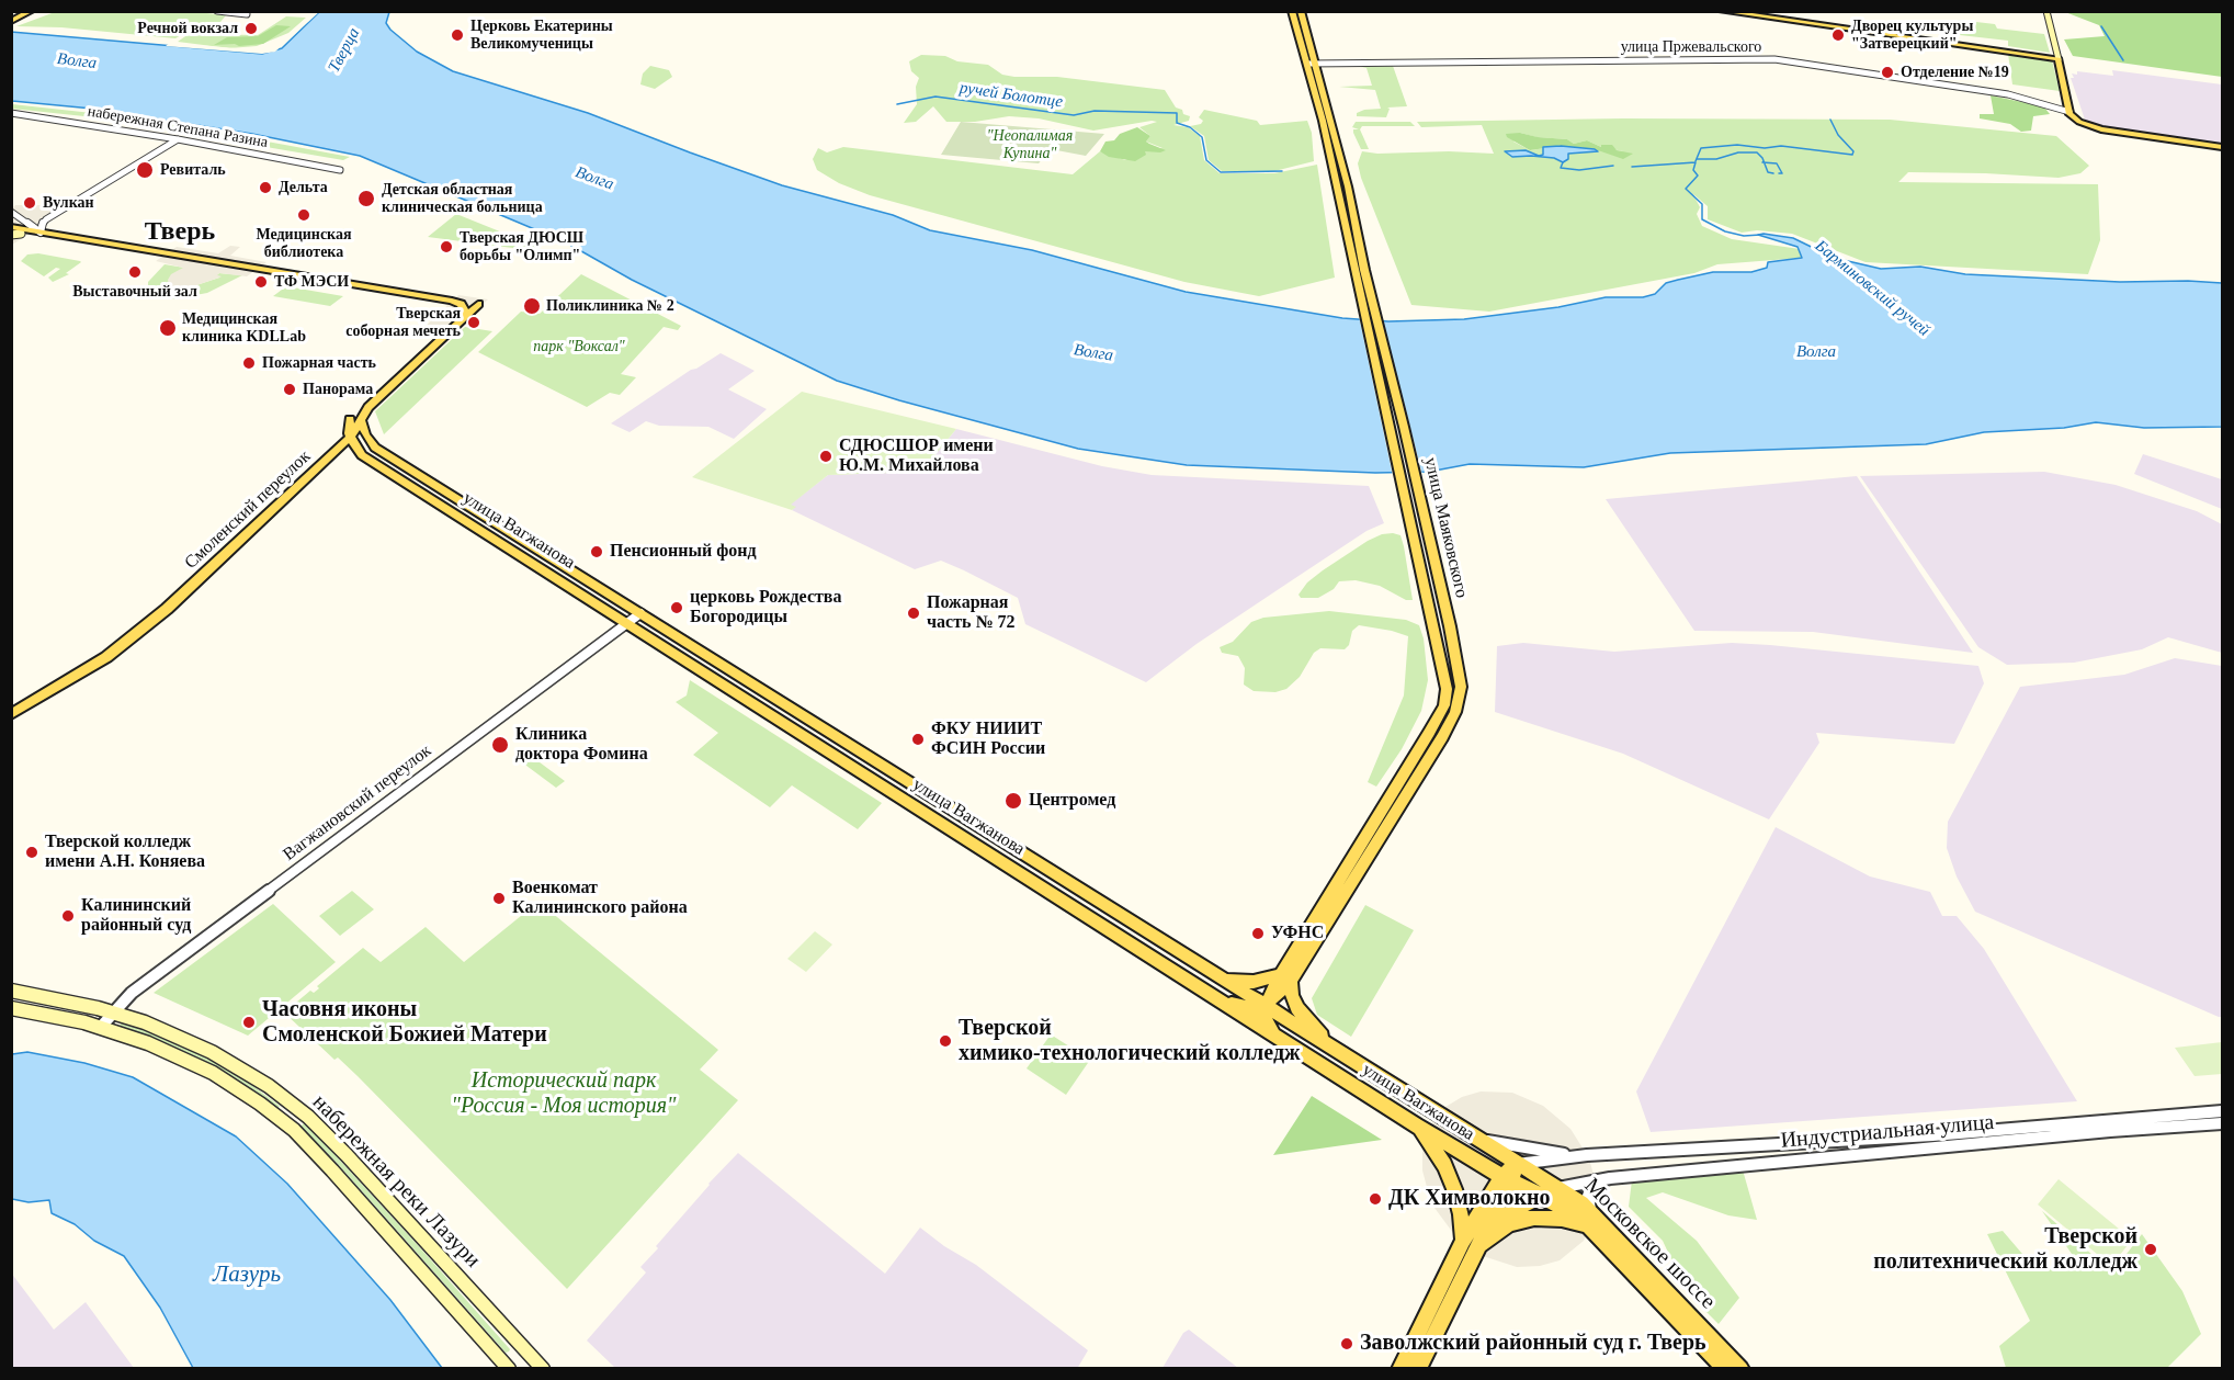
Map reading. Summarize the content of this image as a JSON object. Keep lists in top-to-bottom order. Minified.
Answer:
{"streets":{"main road":["Смоленский переулок","улица Маяковского","улица Вагжанова","набережная реки Лазури","Московское шоссе"],"street":["улица Пржевальского","набережная Степана Разина","Вагжановский переулок","Индустриальная улица"]},"crossings":[["улица Пржевальского","улица Маяковского"],["Смоленский переулок","улица Вагжанова"],["улица Маяковского","улица Вагжанова"],["улица Вагжанова","Вагжановский переулок"],["улица Вагжанова","Индустриальная улица"],["улица Вагжанова","Московское шоссе"],["Вагжановский переулок","набережная реки Лазури"],["Индустриальная улица","Московское шоссе"]],"districts":["Тверь"],"water":["Тверца","Волга","ручей Болотце","Барминовский ручей","Лазурь"],"parks":["\"Неопалимая Купина\"","парк \"Воксал\"","Исторический парк \"Россия - Моя история\""],"places":["Речной вокзал","Церковь Екатерины Великомученицы","Дворец культуры \"Затверецкий\"","Отделение №19","Ревиталь","Дельта","Детская областная клиническая больница","Вулкан","Медицинская библиотека","Тверская ДЮСШ борьбы \"Олимп\"","Выставочный зал","ТФ МЭСИ","Поликлиника № 2","Тверская соборная мечеть","Медицинская клиника KDLLab","Пожарная часть","Панорама","СДЮСШОР имени Ю.М. Михайлова","Пенсионный фонд","церковь Рождества Богородицы","Пожарная часть № 72","ФКУ НИИИТ ФСИН России","Клиника доктора Фомина","Центромед","Тверской колледж имени А.Н. Коняева","Военкомат Калининского района","Калининский районный суд","УФНС","Часовня иконы Смоленской Божией Матери","Тверской химико-технологический колледж","ДК Химволокно","Тверской политехнический колледж","Заволжский районный суд г. Тверь"]}
